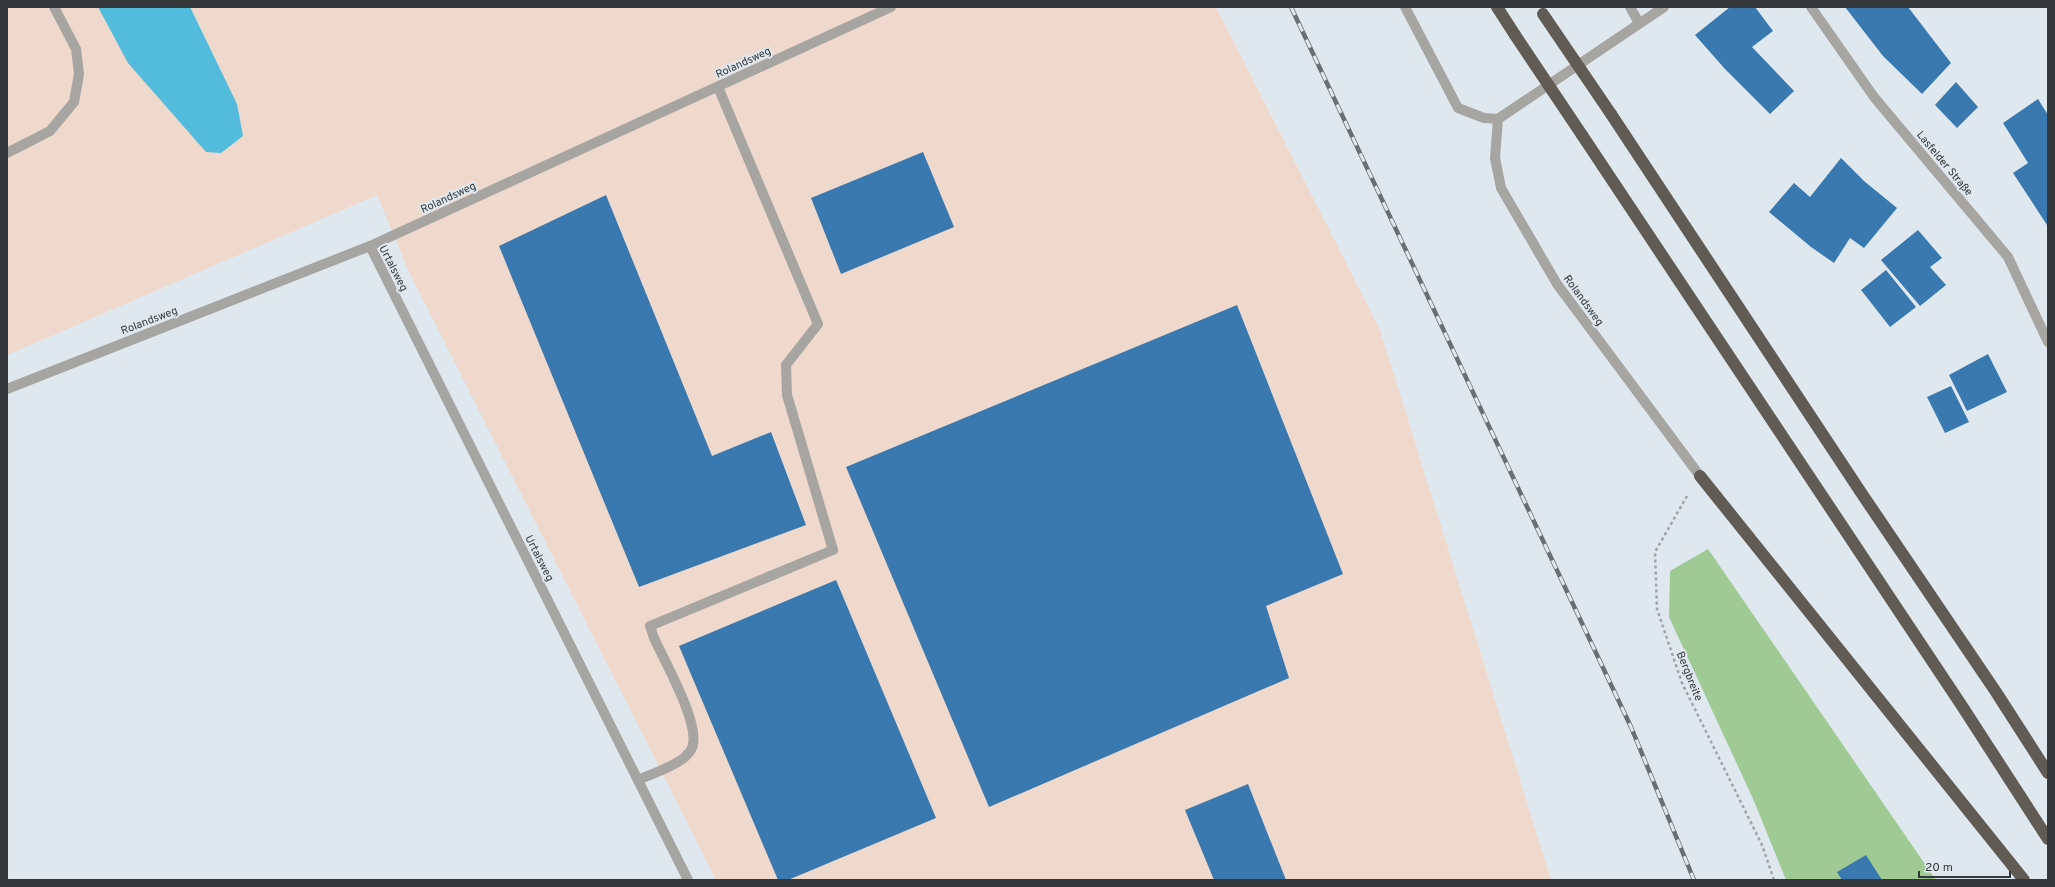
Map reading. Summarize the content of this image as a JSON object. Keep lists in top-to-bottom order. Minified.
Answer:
{"streets":{"street":["Rolandsweg","Lasfelder Straße","Urtalsweg"],"path":["Bergbreite"]},"crossings":[["Rolandsweg","Urtalsweg"],["Rolandsweg","Bergbreite"]],"scale_bar":"20 m"}
